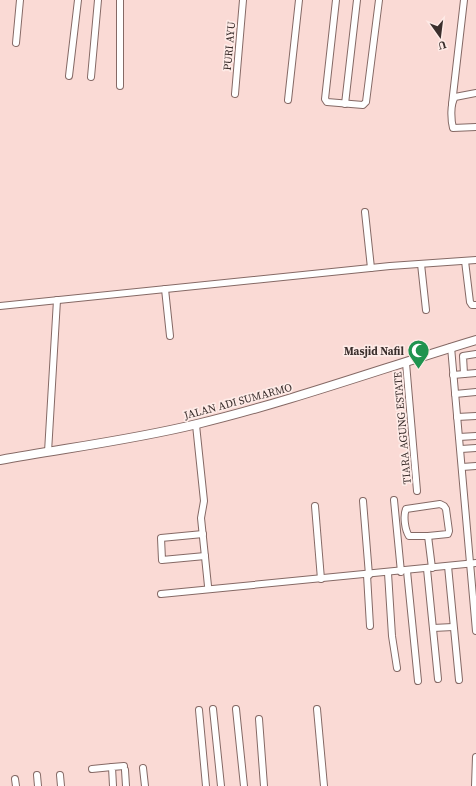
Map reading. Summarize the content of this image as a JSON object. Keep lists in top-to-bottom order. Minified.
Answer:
{"streets":{"main road":["JALAN ADI SUMARMO"],"street":["PURI AYU","TIARA AGUNG ESTATE"]},"crossings":[["JALAN ADI SUMARMO","TIARA AGUNG ESTATE"]],"places":{"mosque":["Masjid Nafil"]},"north":"bottom"}
